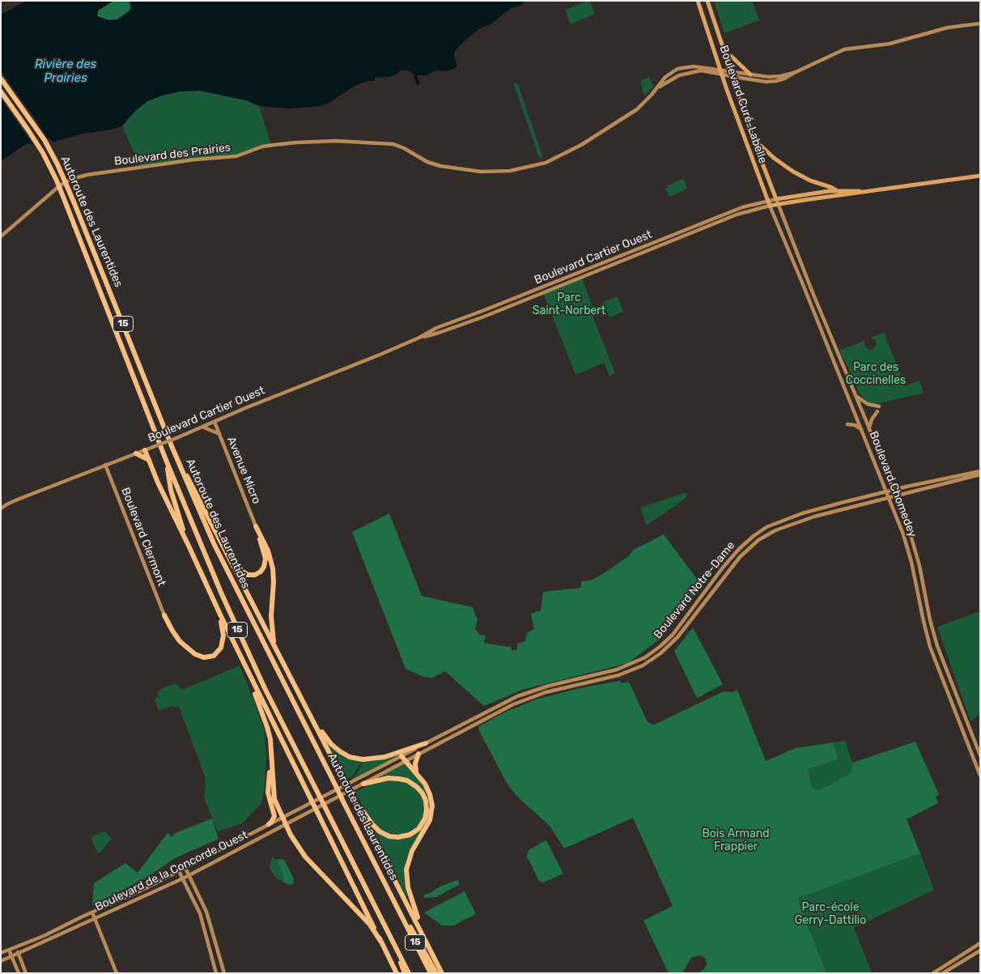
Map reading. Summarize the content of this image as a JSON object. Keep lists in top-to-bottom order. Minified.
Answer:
{"streets":{"highway":["Autoroute des Laurentides","15"],"main road":["Boulevard Curé-Labelle"],"street":["Boulevard des Prairies","Boulevard Cartier Ouest","Avenue Micro","Boulevard Chomedey","Boulevard Clermont","Boulevard Notre-Dame","Boulevard de la Concorde Ouest"]},"crossings":[["Boulevard Curé-Labelle","Boulevard des Prairies"],["Boulevard Curé-Labelle","Boulevard Cartier Ouest"],["Boulevard Curé-Labelle","Boulevard Chomedey"],["Autoroute des Laurentides","Boulevard Notre-Dame"],["Autoroute des Laurentides","Boulevard de la Concorde Ouest"],["Boulevard Cartier Ouest","Avenue Micro"],["Boulevard Cartier Ouest","Boulevard Chomedey"],["Boulevard Cartier Ouest","Boulevard Clermont"],["Boulevard Chomedey","Boulevard Notre-Dame"],["Boulevard Notre-Dame","Boulevard de la Concorde Ouest"]],"water":["Rivière des Prairies"],"parks":["Parc Saint-Norbert","Parc des Coccinelles","Bois Armand Frappier","Parc-école Gerry-Dattilio"]}
